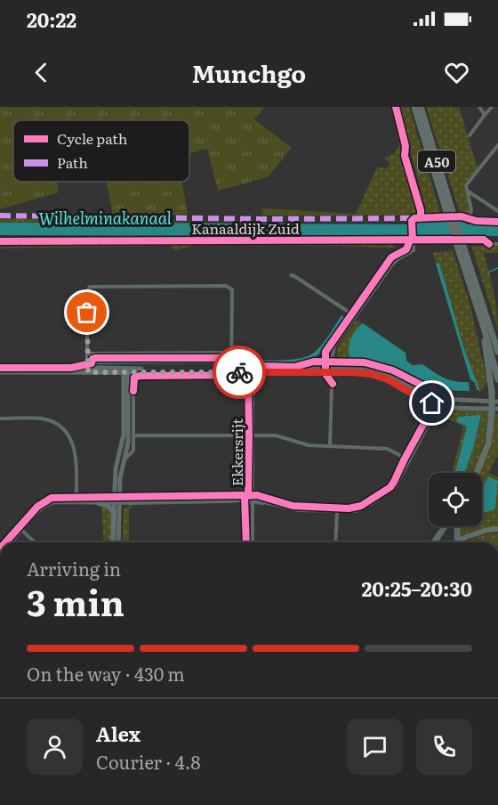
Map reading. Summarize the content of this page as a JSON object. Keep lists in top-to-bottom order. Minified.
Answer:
{"streets":{"highway":["A50"],"street":["Ekkersrijt"],"cycle path":["Kanaaldijk Zuid"]},"water":["Wilhelminakanaal"],"legend":["Cycle path","Path"],"page":{"status":"20:22","header":"Munchgo","heading":["3 min","Arriving in","20:25–20:30"],"panel":["Alex","Courier · 4.8"],"bar":"On the way · 430 m"}}
